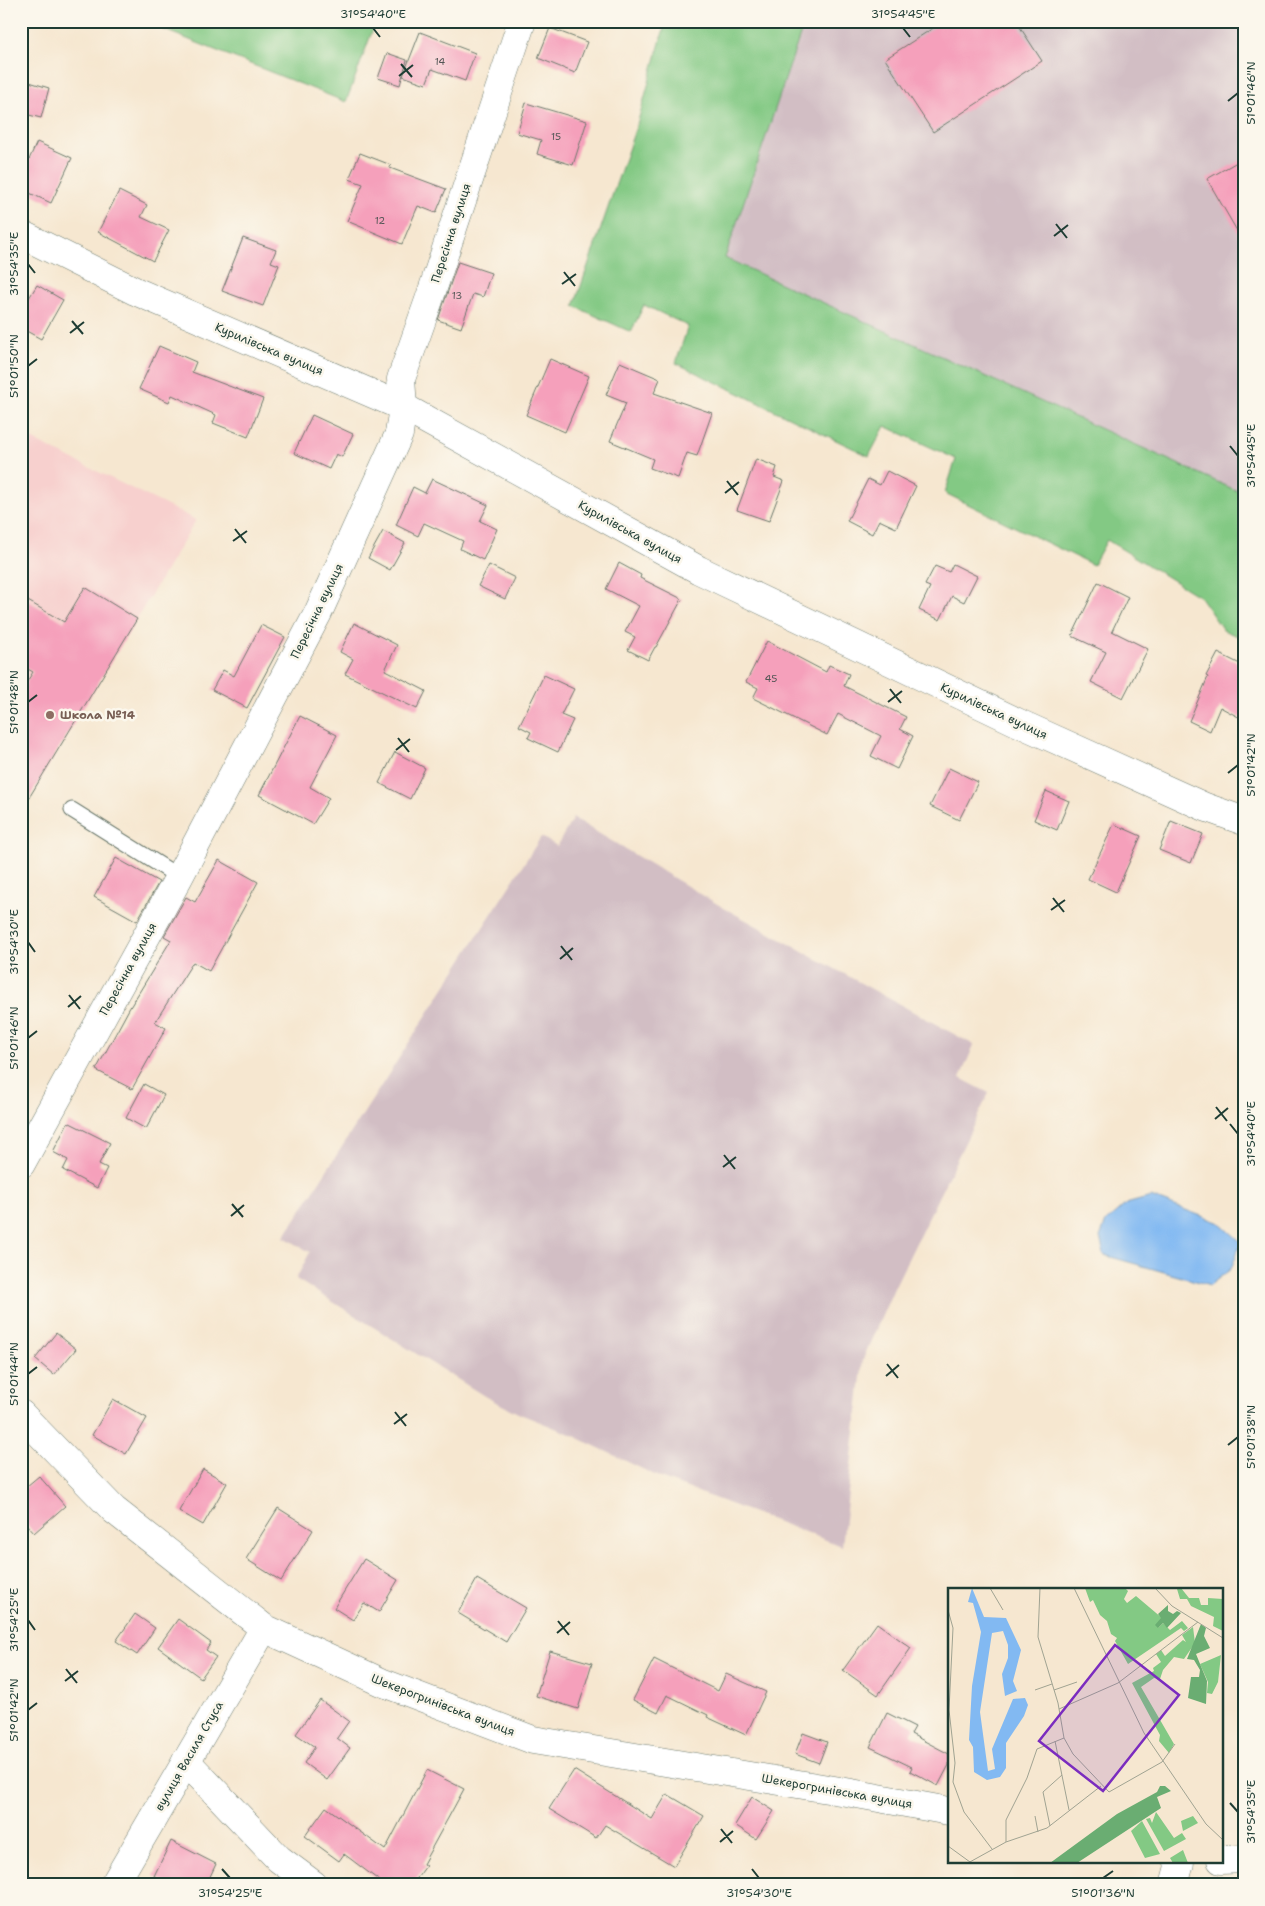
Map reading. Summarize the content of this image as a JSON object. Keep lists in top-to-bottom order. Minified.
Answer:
{"streets":{"street":["Пересічна вулиця","Курилівська вулиця","Шекерогринівська вулиця","вулиця Василя Стуса"]},"crossings":[["Пересічна вулиця","Курилівська вулиця"],["Шекерогринівська вулиця","вулиця Василя Стуса"]],"places":["Школа №14"],"house_numbers":["14","15","12","13","45"],"coordinates":["31°54'40\"E","31°54'45\"E","51°01'46\"N","31°54'35\"E","51°01'50\"N","51°01'48\"N","51°01'42\"N","31°54'30\"E","51°01'44\"N","51°01'38\"N","31°54'25\"E","51°01'36\"N"]}
